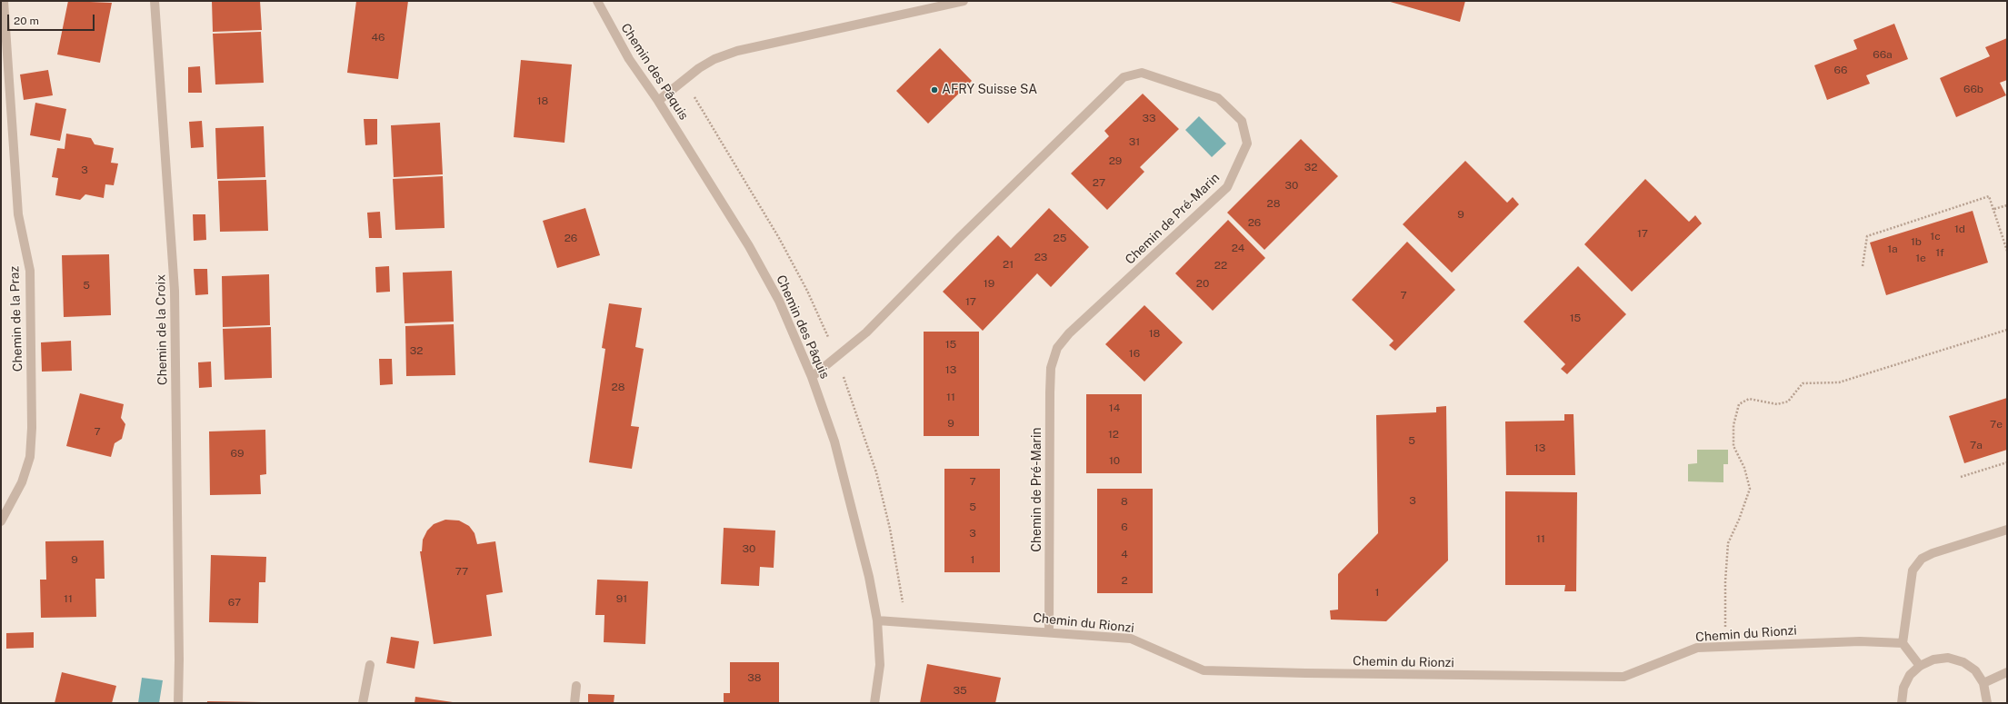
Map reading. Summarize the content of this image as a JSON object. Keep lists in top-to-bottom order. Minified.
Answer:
{"streets":{"street":["Chemin des Pâquis","Chemin de Pré-Marin","Chemin de la Praz","Chemin de la Croix","Chemin du Rionzi"]},"crossings":[["Chemin des Pâquis","Chemin de Pré-Marin"],["Chemin des Pâquis","Chemin du Rionzi"],["Chemin de Pré-Marin","Chemin du Rionzi"]],"places":["AFRY Suisse SA"],"house_numbers":["46","66a","66","66b","18","33","31","29","32","3","27","30","28","9","26","1d","17","1c","26","25","1b","24","1a","1f","23","1e","21","22","19","20","5","7","17","15","18","15","32","16","13","28","11","14","9","7e","7","12","5","7a","13","69","10","7","3","8","5","6","3","11","30","4","9","1","77","2","1","11","91","67","38","35"],"scale_bar":"20 m"}
